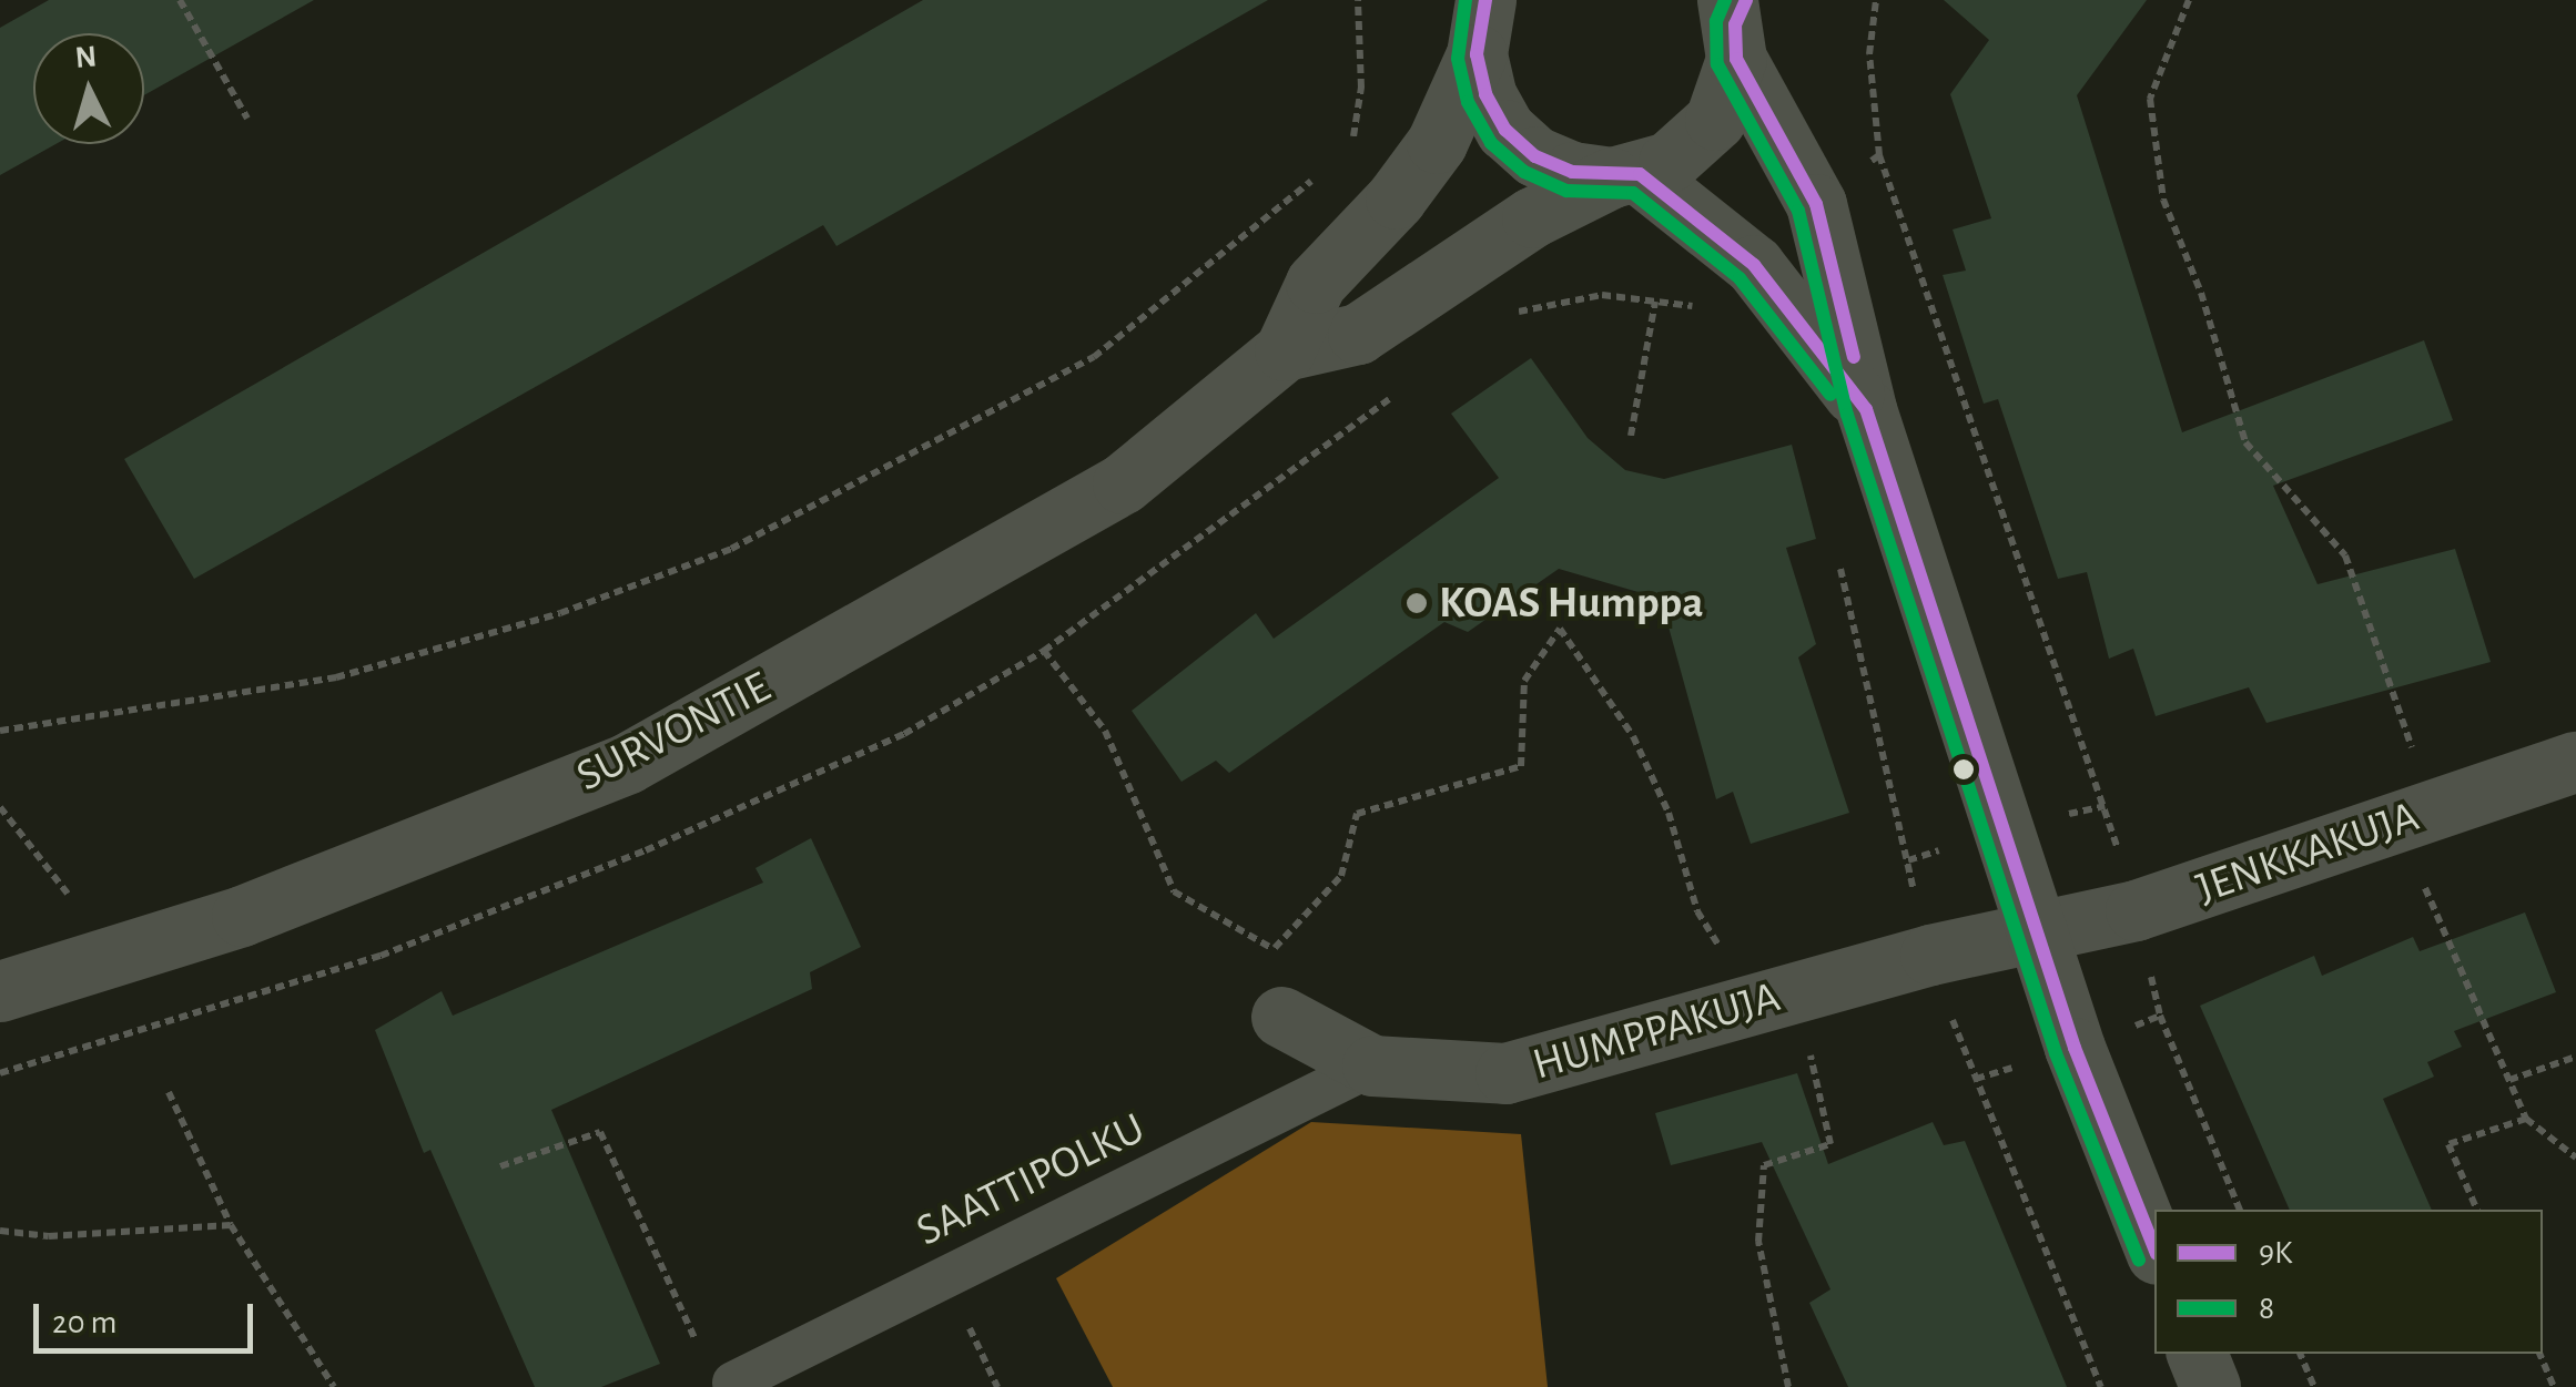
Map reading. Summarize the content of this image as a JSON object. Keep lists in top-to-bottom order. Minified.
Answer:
{"streets":{"street":["SURVONTIE","JENKKAKUJA","HUMPPAKUJA"],"lane":["SAATTIPOLKU"]},"crossings":[["JENKKAKUJA","HUMPPAKUJA"],["HUMPPAKUJA","SAATTIPOLKU"]],"places":["KOAS Humppa"],"lines":["transit line 9K","transit line 8"],"legend":["9K","8"],"scale_bar":"20 m","north":"top"}
